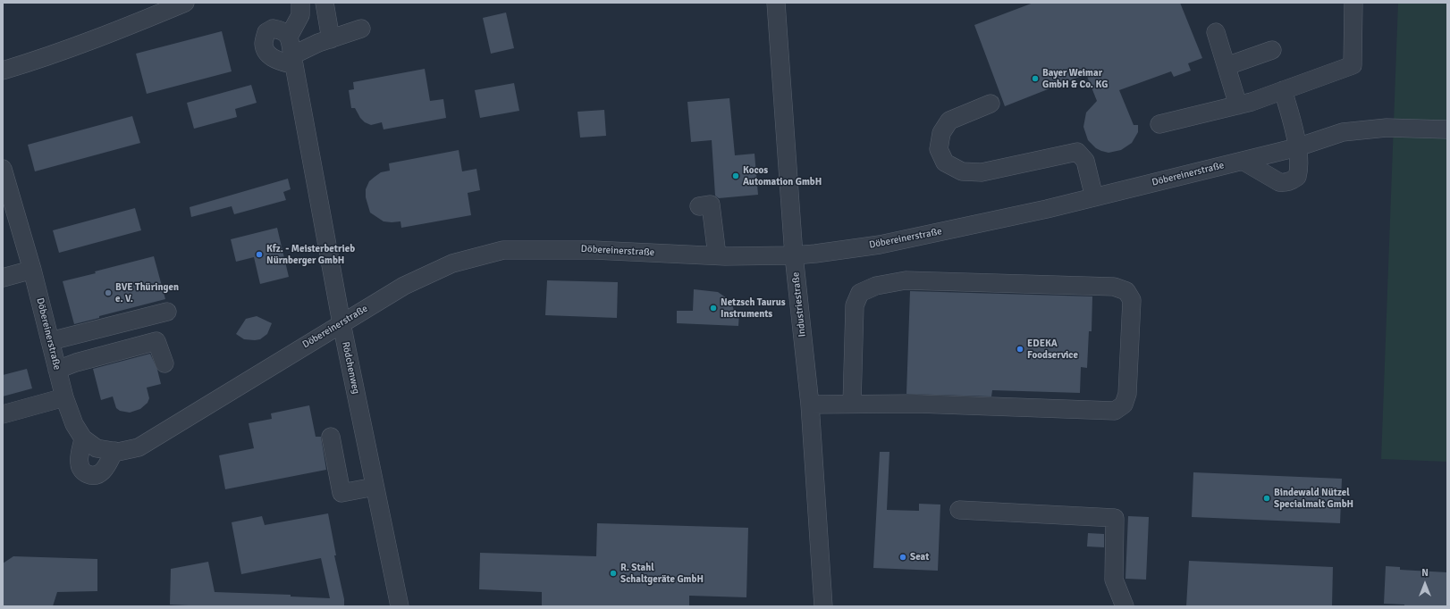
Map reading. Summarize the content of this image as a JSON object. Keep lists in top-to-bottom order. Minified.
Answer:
{"streets":{"street":["Döbereinerstraße","Industriestraße","Rödchenweg"]},"crossings":[["Döbereinerstraße","Industriestraße"],["Döbereinerstraße","Rödchenweg"]],"places":["Bayer Weimar GmbH & Co. KG","Kocos Automation GmbH","Kfz. - Meisterbetrieb Nürnberger GmbH","BVE Thüringen e. V.","Netzsch Taurus Instruments","EDEKA Foodservice","Bindewald Nützel Specialmalt GmbH","Seat","R. Stahl Schaltgeräte GmbH"],"north":"top"}
